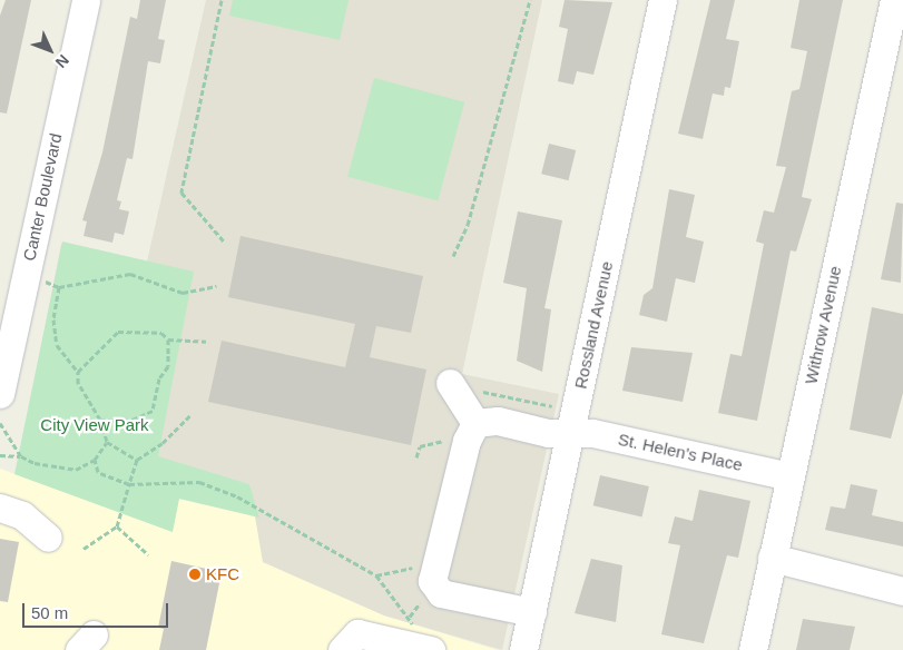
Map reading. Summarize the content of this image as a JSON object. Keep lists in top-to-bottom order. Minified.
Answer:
{"streets":{"street":["Canter Boulevard","Rossland Avenue","Withrow Avenue","St. Helen's Place"]},"crossings":[["Rossland Avenue","St. Helen's Place"],["Withrow Avenue","St. Helen's Place"]],"parks":["City View Park"],"places":["KFC"],"scale_bar":"50 m","north":"bottom right"}
